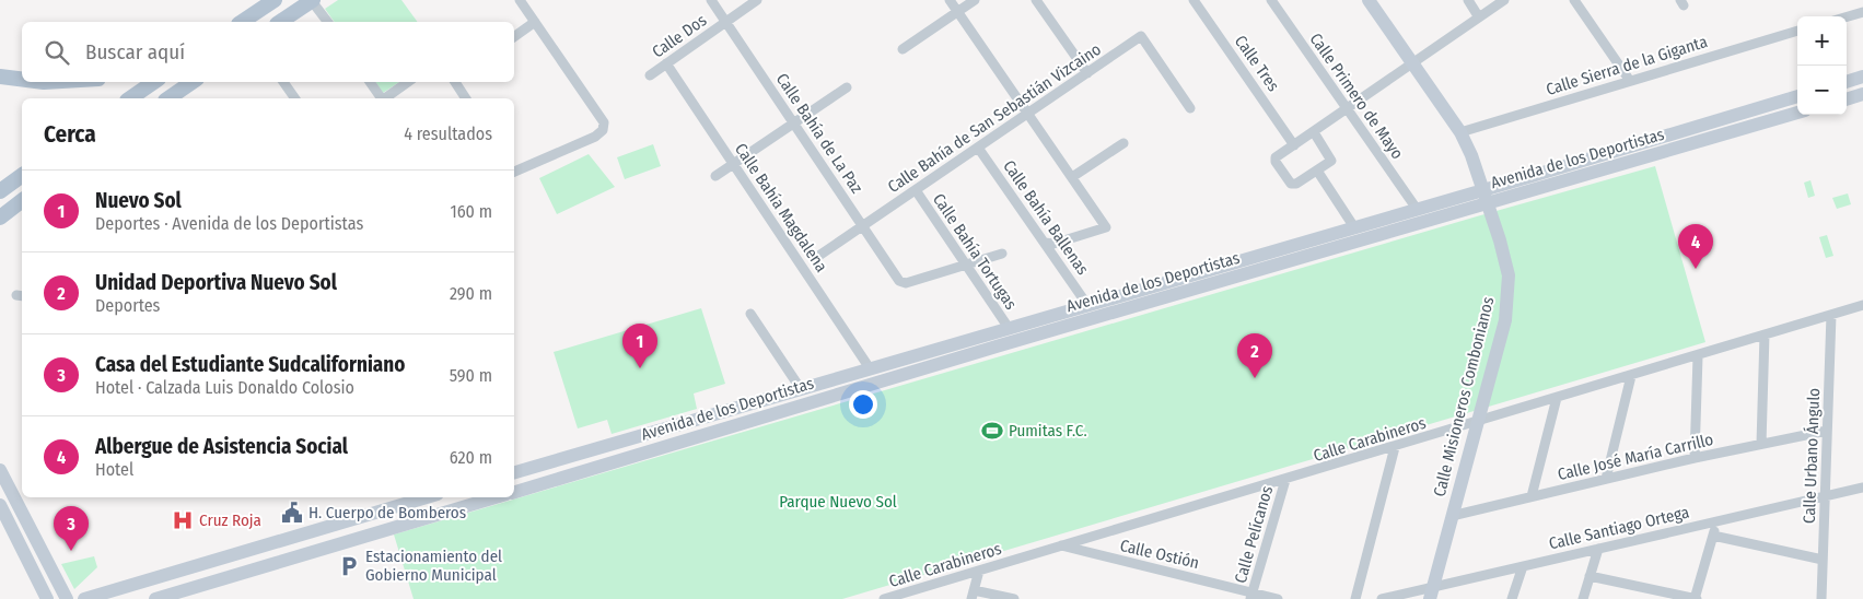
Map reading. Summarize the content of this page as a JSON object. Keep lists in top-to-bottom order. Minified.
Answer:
{"streets":{"street":["Calle Dos","Calle Tres","Calle Sierra de la Giganta","Calle Primero de Mayo","Calle Bahía de San Sebastián Vizcaino","Calle Bahía de La Paz","Avenida de los Deportistas","Calle Bahía Magdalena","Calle Bahía Ballenas","Calle Bahía Tortugas","Calle Misioneros Combonianos","Calle Carabineros","Calle Urbano Ángulo","Calle José María Carrillo","Calle Santiago Ortega","Calle Pelícanos","Calle Ostión"]},"crossings":[["Calle Dos","Calle Bahía de La Paz"],["Calle Dos","Calle Bahía Magdalena"],["Calle Sierra de la Giganta","Calle Misioneros Combonianos"],["Calle Primero de Mayo","Avenida de los Deportistas"],["Calle Bahía de San Sebastián Vizcaino","Calle Bahía de La Paz"],["Calle Bahía de San Sebastián Vizcaino","Calle Bahía Ballenas"],["Calle Bahía de San Sebastián Vizcaino","Calle Bahía Tortugas"],["Calle Bahía de La Paz","Calle Bahía Tortugas"],["Avenida de los Deportistas","Calle Bahía Magdalena"],["Avenida de los Deportistas","Calle Bahía Ballenas"],["Avenida de los Deportistas","Calle Bahía Tortugas"],["Avenida de los Deportistas","Calle Misioneros Combonianos"],["Calle Misioneros Combonianos","Calle Carabineros"],["Calle Misioneros Combonianos","Calle José María Carrillo"],["Calle Misioneros Combonianos","Calle Santiago Ortega"],["Calle Carabineros","Calle Urbano Ángulo"],["Calle Carabineros","Calle Pelícanos"],["Calle Carabineros","Calle Ostión"],["Calle Urbano Ángulo","Calle José María Carrillo"],["Calle Urbano Ángulo","Calle Santiago Ortega"],["Calle Pelícanos","Calle Ostión"]],"parks":["Parque Nuevo Sol"],"places":{"sports":["Pumitas F.C."],"public building":["H. Cuerpo de Bomberos"],"hospital":["Cruz Roja"],"parking":["Estacionamiento del Gobierno Municipal"]},"page":{"map_buttons":["+","−"],"search":"Buscar aquí","heading":["Cerca","4 resultados"],"list":[{"mark":"1","name":"Nuevo Sol","note":"Deportes · Avenida de los Deportistas","value":"160 m"},{"mark":"2","name":"Unidad Deportiva Nuevo Sol","note":"Deportes","value":"290 m"},{"mark":"3","name":"Casa del Estudiante Sudcaliforniano","note":"Hotel · Calzada Luis Donaldo Colosio","value":"590 m"},{"mark":"4","name":"Albergue de Asistencia Social","note":"Hotel","value":"620 m"}],"pins":["4","1","2","3"]}}
